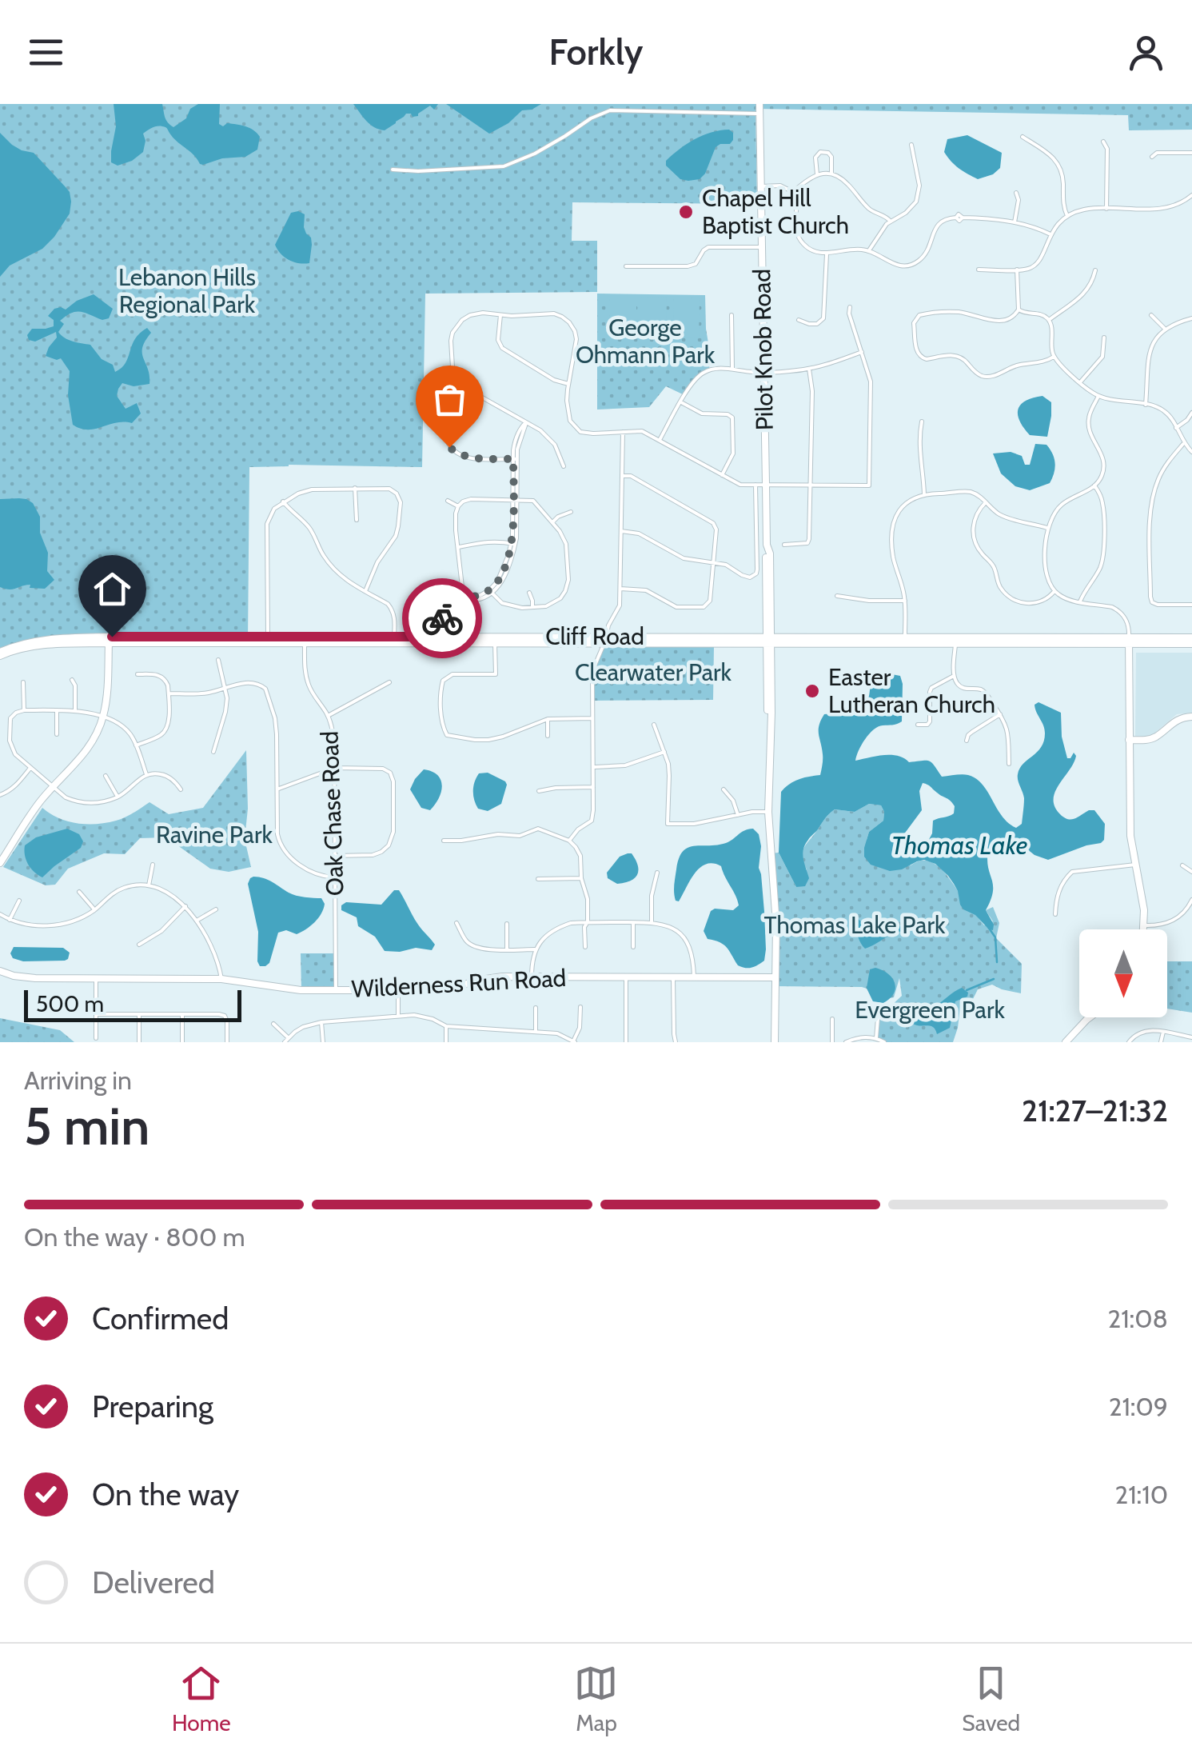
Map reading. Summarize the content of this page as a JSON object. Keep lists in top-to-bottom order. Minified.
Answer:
{"streets":{"main road":["Pilot Knob Road","Cliff Road","Wilderness Run Road"],"street":["Oak Chase Road"]},"crossings":[["Pilot Knob Road","Cliff Road"],["Pilot Knob Road","Wilderness Run Road"],["Cliff Road","Oak Chase Road"],["Oak Chase Road","Wilderness Run Road"]],"water":["Thomas Lake"],"parks":["Lebanon Hills Regional Park","George Ohmann Park","Clearwater Park","Ravine Park","Thomas Lake Park","Evergreen Park"],"places":["Chapel Hill Baptist Church","Easter Lutheran Church"],"scale_bar":"500 m","north":"bottom","page":{"header":"Forkly","scale":"500 m","heading":["5 min","Arriving in","21:27–21:32"],"bar":"On the way · 800 m","list":[["Confirmed","21:08"],["Preparing","21:09"],["On the way","21:10"],"Delivered"],"tabs":["Home","Map","Saved"]}}
